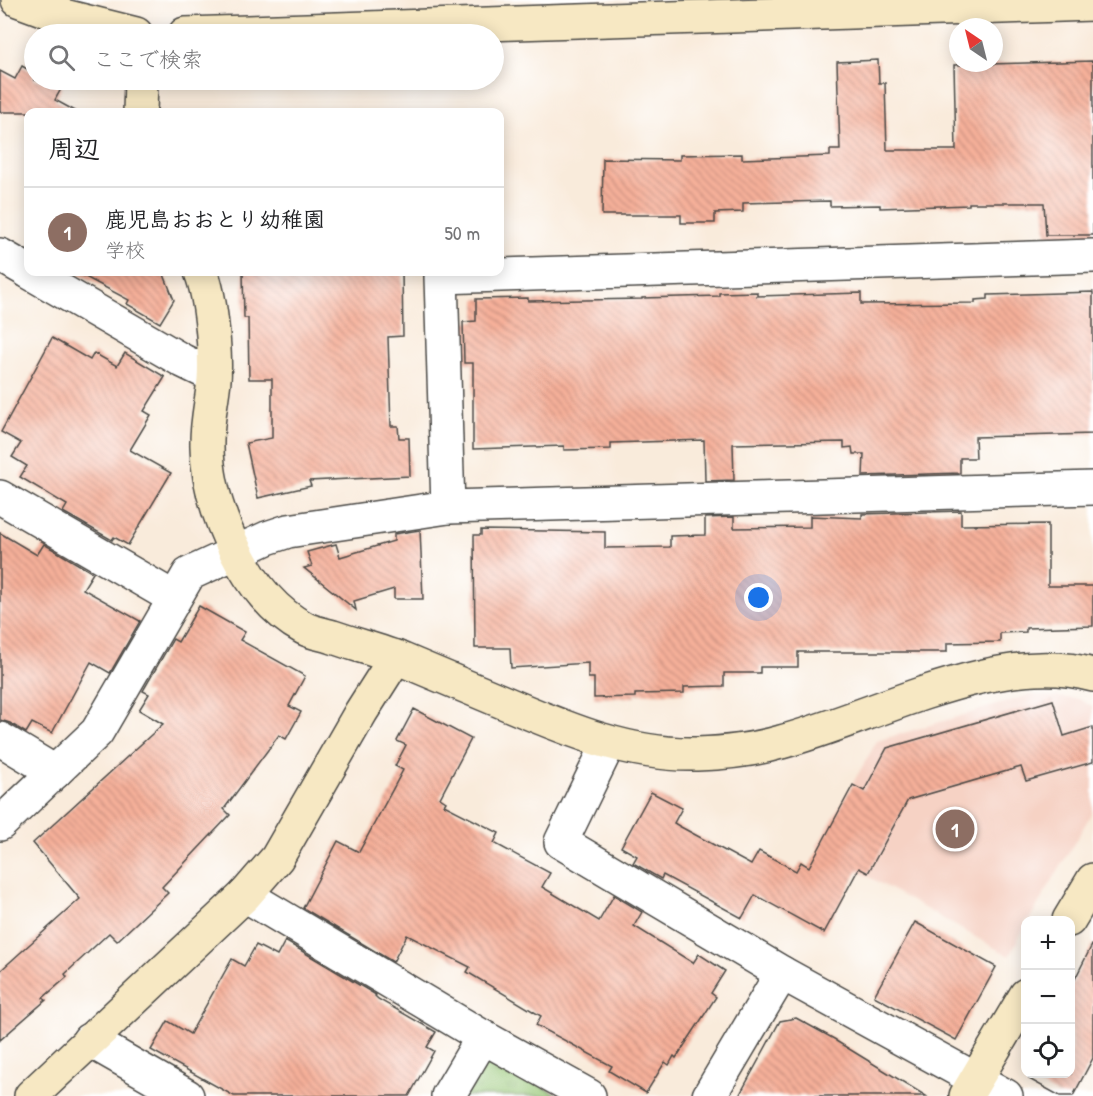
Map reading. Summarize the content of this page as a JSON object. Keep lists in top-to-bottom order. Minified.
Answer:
{"north":"top left","page":{"search":"ここで検索","heading":"周辺","list":[{"mark":"1","name":"鹿児島おおとり幼稚園","note":"学校","value":"50 m"}],"pins":"1","map_buttons":["+","−"]}}
